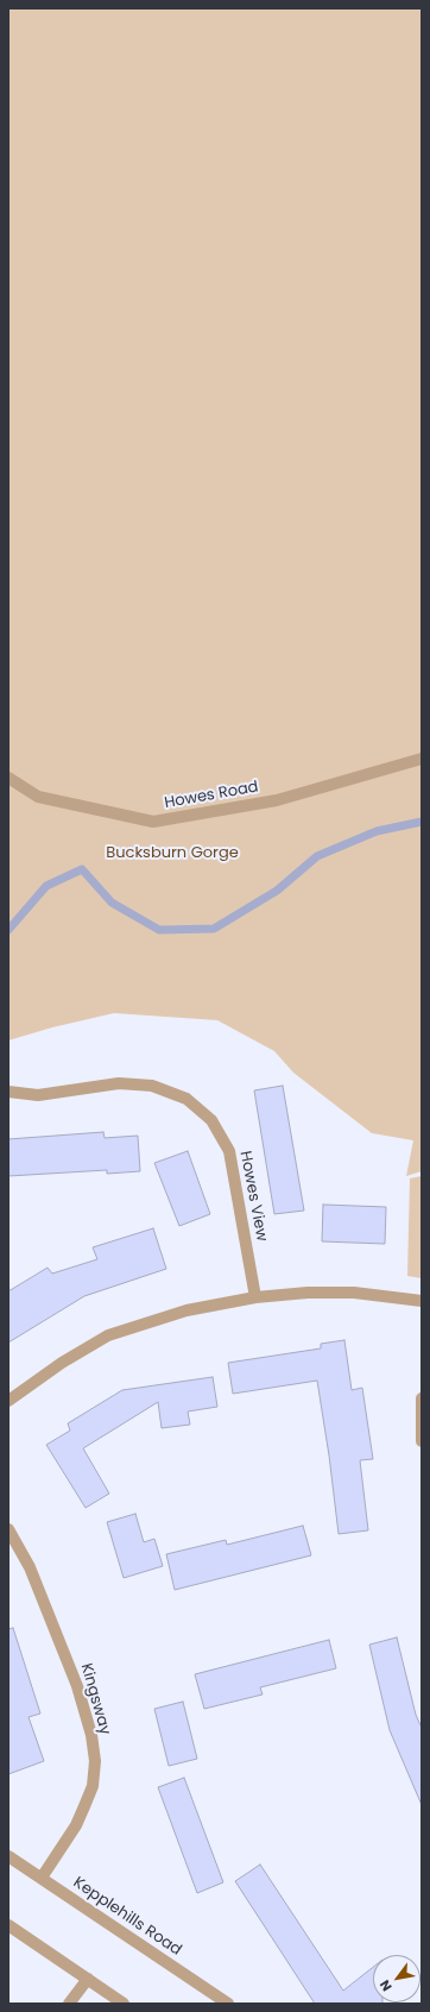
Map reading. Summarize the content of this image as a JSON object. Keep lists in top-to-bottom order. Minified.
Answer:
{"streets":{"street":["Howes Road","Howes View","Kingsway","Kepplehills Road"]},"crossings":[["Kingsway","Kepplehills Road"]],"parks":["Bucksburn Gorge"],"north":"bottom left"}
